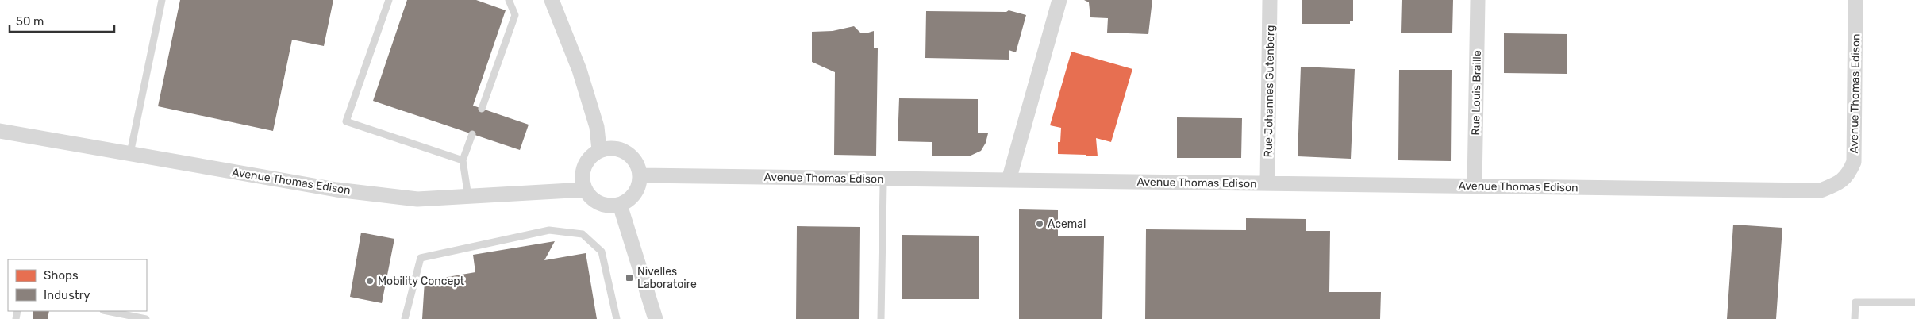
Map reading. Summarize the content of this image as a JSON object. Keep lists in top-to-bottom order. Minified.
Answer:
{"streets":{"street":["Rue Johannes Gutenberg","Rue Louis Braille","Avenue Thomas Edison"]},"crossings":[["Rue Johannes Gutenberg","Avenue Thomas Edison"],["Rue Louis Braille","Avenue Thomas Edison"]],"places":{"other":["Acemal","Mobility Concept"],"transit":["Nivelles Laboratoire"]},"legend":["Shops","Industry"],"scale_bar":"50 m"}
